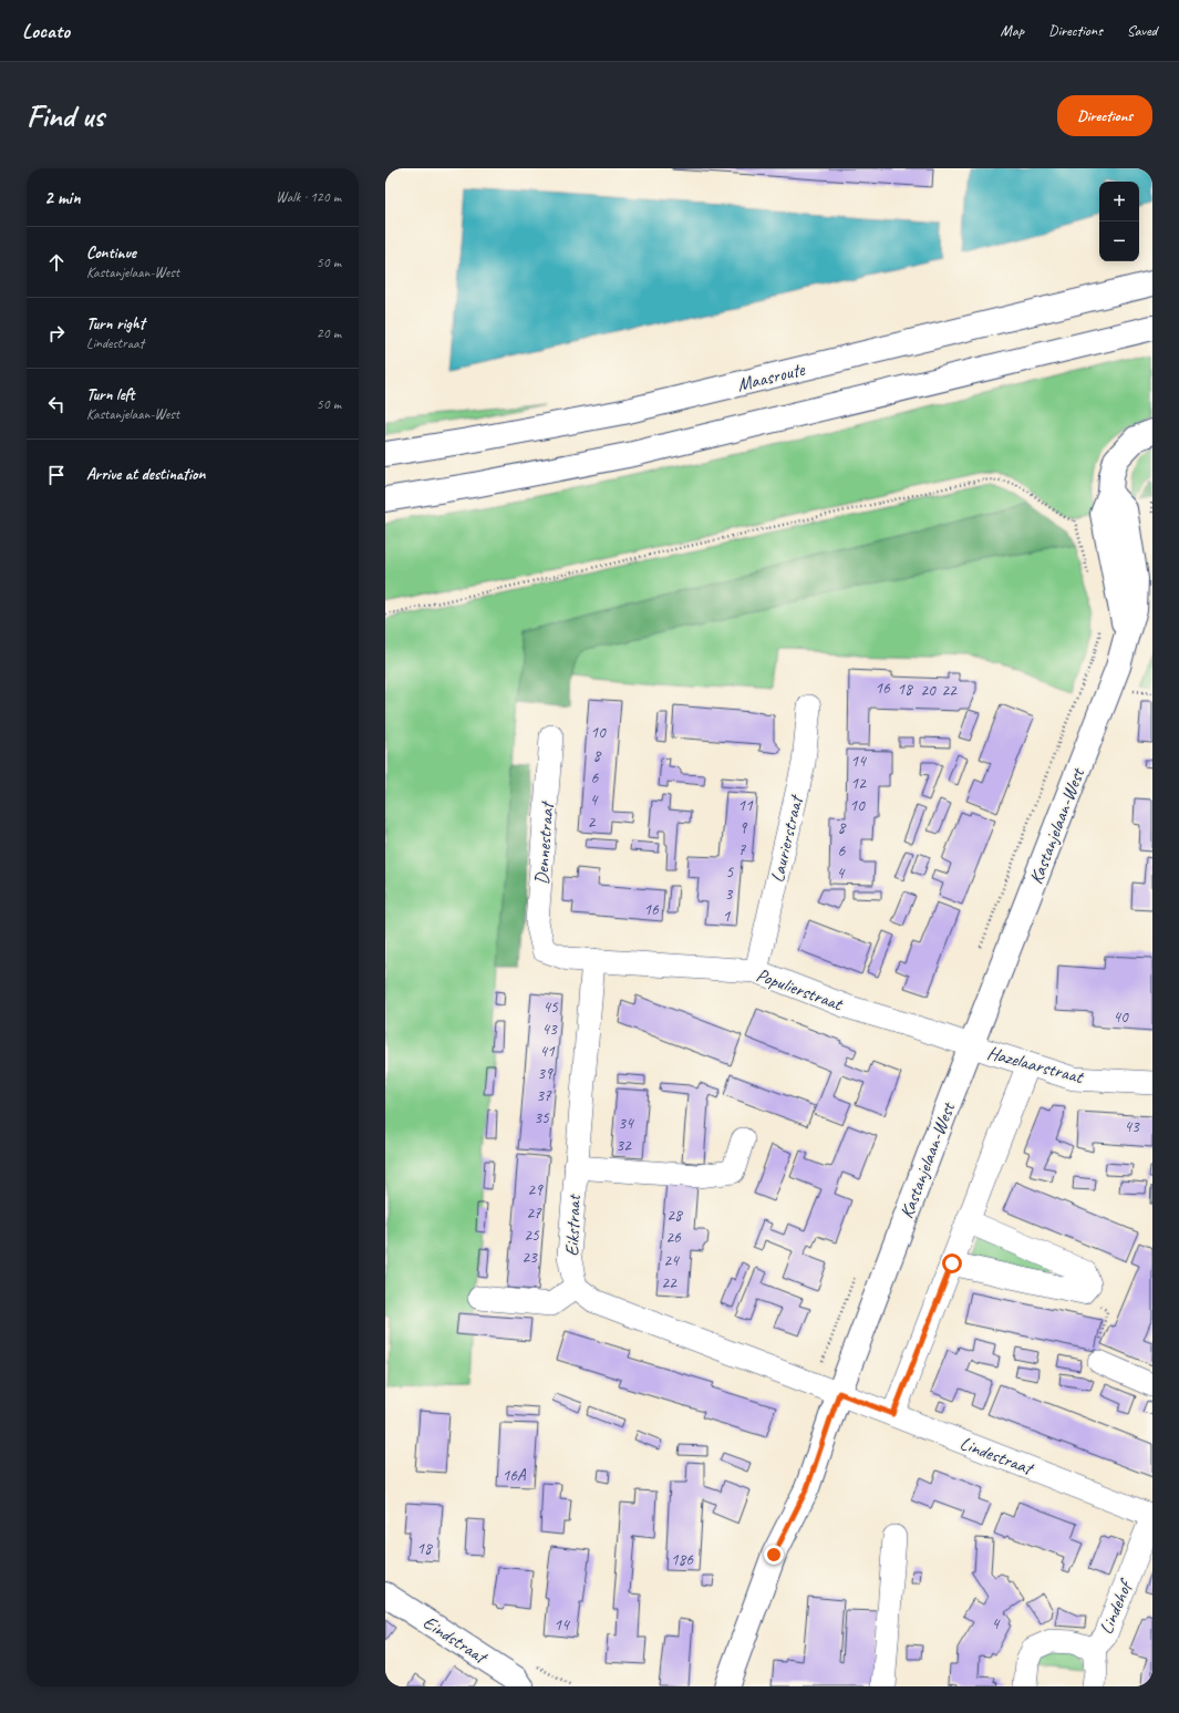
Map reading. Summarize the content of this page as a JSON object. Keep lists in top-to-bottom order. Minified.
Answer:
{"streets":{"main road":["Maasroute","Kastanjelaan-West","Eindstraat"],"street":["Laurierstraat","Dennestraat","Populierstraat","Hazelaarstraat","Eikstraat","Lindestraat","Lindehof"]},"crossings":[["Kastanjelaan-West","Populierstraat"],["Kastanjelaan-West","Hazelaarstraat"],["Kastanjelaan-West","Lindestraat"],["Laurierstraat","Populierstraat"],["Dennestraat","Populierstraat"],["Populierstraat","Hazelaarstraat"],["Populierstraat","Eikstraat"],["Lindestraat","Lindehof"]],"house_numbers":["16","18","20","22","10","8","14","6","12","4","11","10","2","9","8","7","6","5","4","3","16","1","45","40","43","41","39","37","35","34","43","32","29","27","28","25","26","23","24","22","16A","18","186","4","14"],"page":{"header":"Locato","nav":["Map","Directions","Saved"],"buttons":"Directions","title":"Find us","heading":["2 min","Walk · 120 m"],"map_buttons":["+","−"],"list":[["Continue","Kastanjelaan-West","50 m"],["Turn right","Lindestraat","20 m"],["Turn left","Kastanjelaan-West","50 m"],"Arrive at destination"]}}
